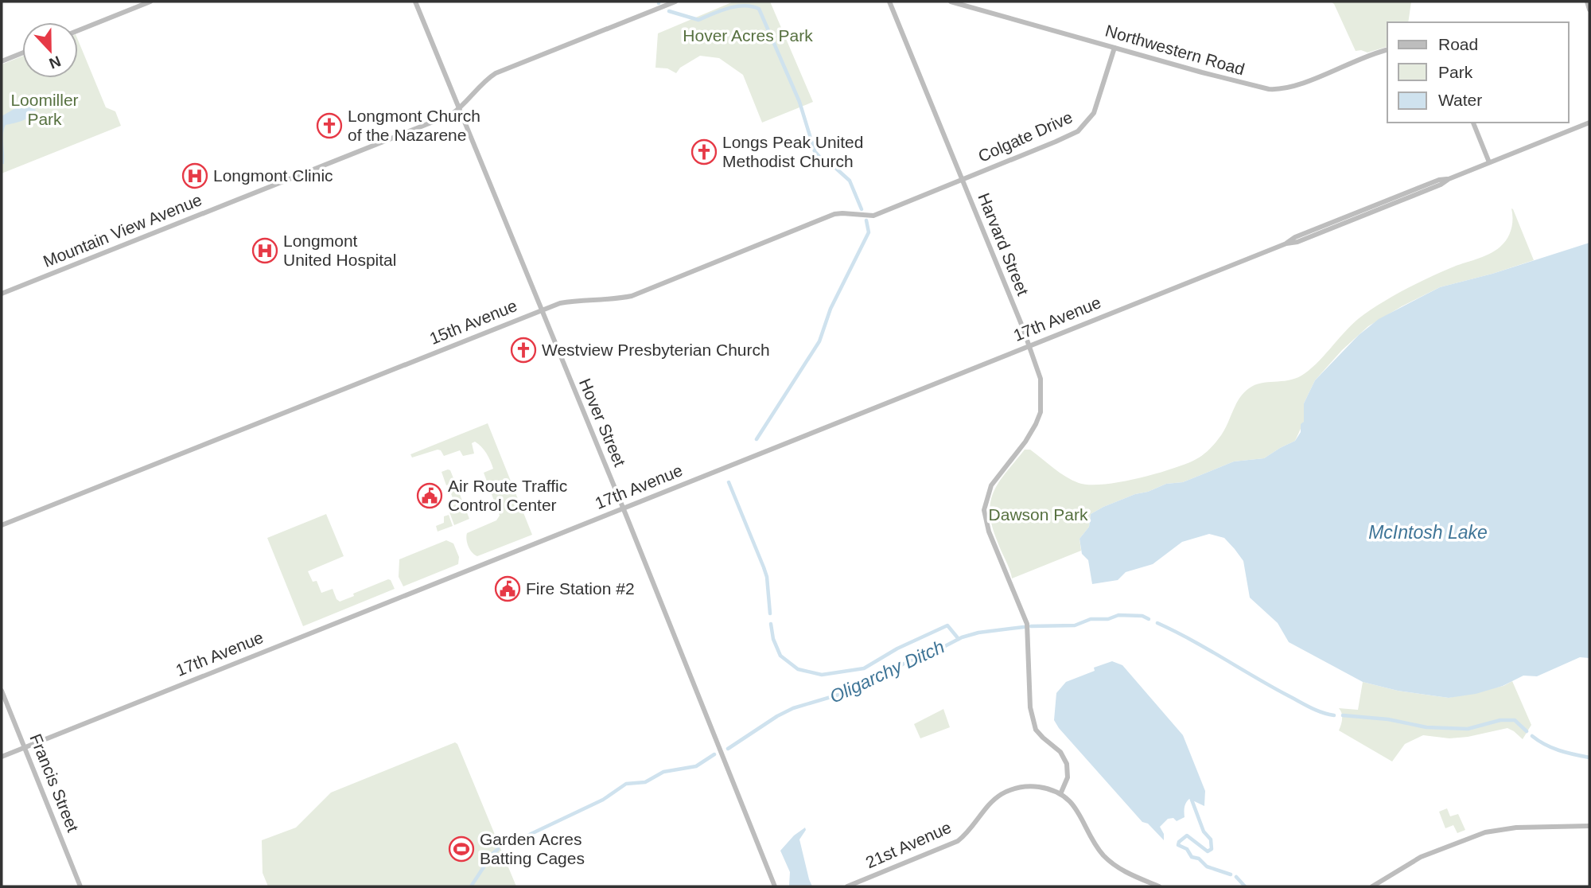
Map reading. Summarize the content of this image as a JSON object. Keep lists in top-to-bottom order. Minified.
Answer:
{"streets":{"street":["Northwestern Road","Colgate Drive","Mountain View Avenue","Harvard Street","17th Avenue","15th Avenue","Hover Street","Francis Street","21st Avenue"]},"crossings":[["Northwestern Road","Colgate Drive"],["Colgate Drive","Harvard Street"],["Colgate Drive","15th Avenue"],["Mountain View Avenue","Hover Street"],["Harvard Street","17th Avenue"],["Harvard Street","15th Avenue"],["Harvard Street","21st Avenue"],["17th Avenue","Hover Street"],["17th Avenue","Francis Street"],["15th Avenue","Hover Street"]],"water":["McIntosh Lake","Oligarchy Ditch"],"parks":["Hover Acres Park","Loomiller Park","Dawson Park"],"places":{"church":["Longmont Church of the Nazarene","Longs Peak United Methodist Church","Westview Presbyterian Church"],"hospital":["Longmont Clinic","Longmont United Hospital"],"public building":["Air Route Traffic Control Center","Fire Station #2"],"sports":["Garden Acres Batting Cages"]},"legend":["Road","Park","Water"],"north":"bottom"}
